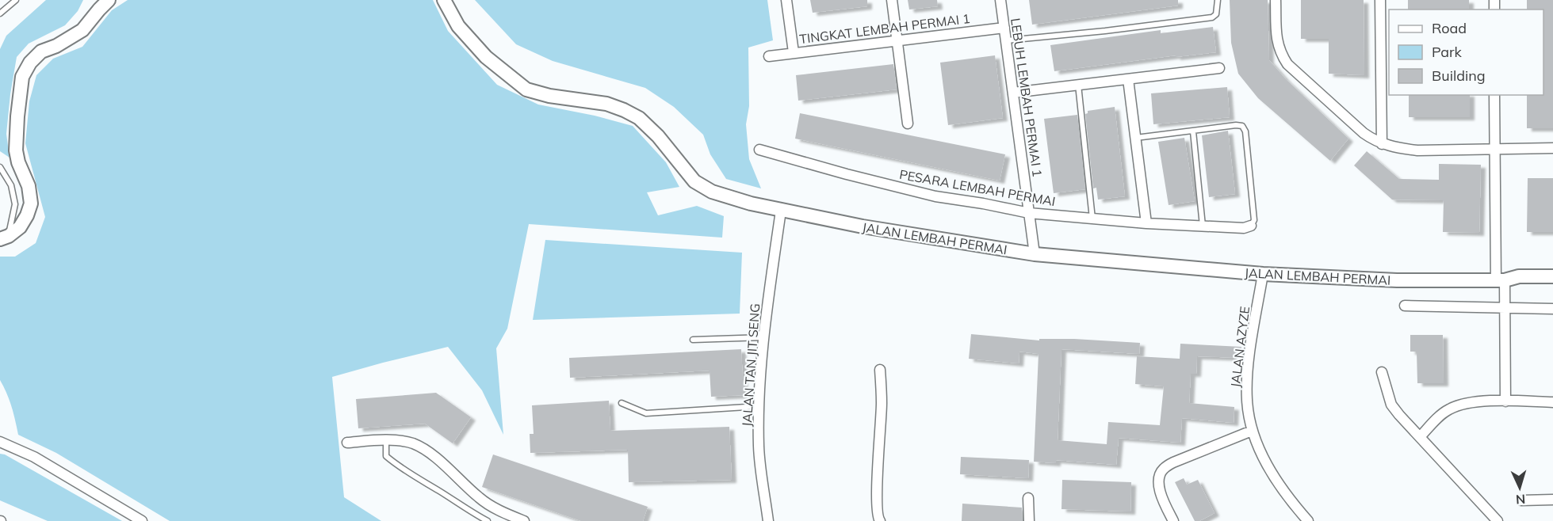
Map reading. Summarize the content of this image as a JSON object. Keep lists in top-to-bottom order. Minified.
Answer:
{"streets":{"main road":["JALAN LEMBAH PERMAI"],"street":["TINGKAT LEMBAH PERMAI 1","LEBUH LEMBAH PERMAI 1","PESARA LEMBAH PERMAI","JALAN AZYZE","JALAN TAN JIT SENG"]},"crossings":[["TINGKAT LEMBAH PERMAI 1","LEBUH LEMBAH PERMAI 1"],["LEBUH LEMBAH PERMAI 1","PESARA LEMBAH PERMAI"],["LEBUH LEMBAH PERMAI 1","JALAN LEMBAH PERMAI"],["JALAN LEMBAH PERMAI","JALAN AZYZE"],["JALAN LEMBAH PERMAI","JALAN TAN JIT SENG"]],"legend":["Road","Park","Building"],"north":"bottom"}
